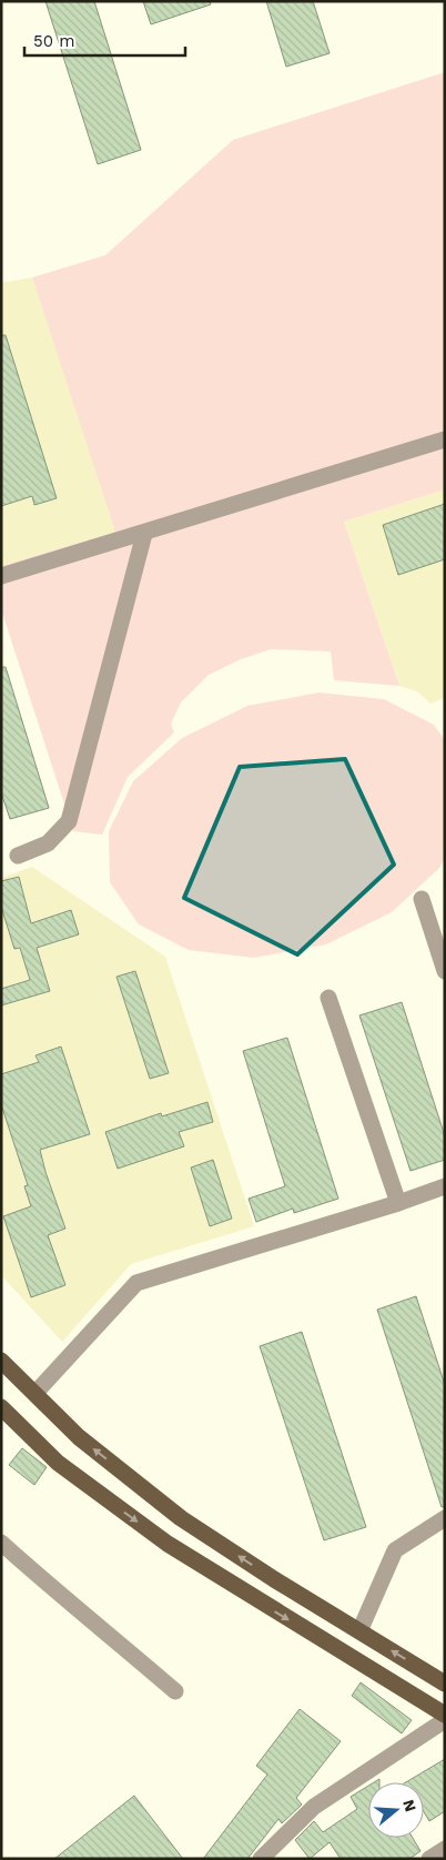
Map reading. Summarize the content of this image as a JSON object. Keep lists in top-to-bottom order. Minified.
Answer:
{"scale_bar":"50 m","north":"right"}
